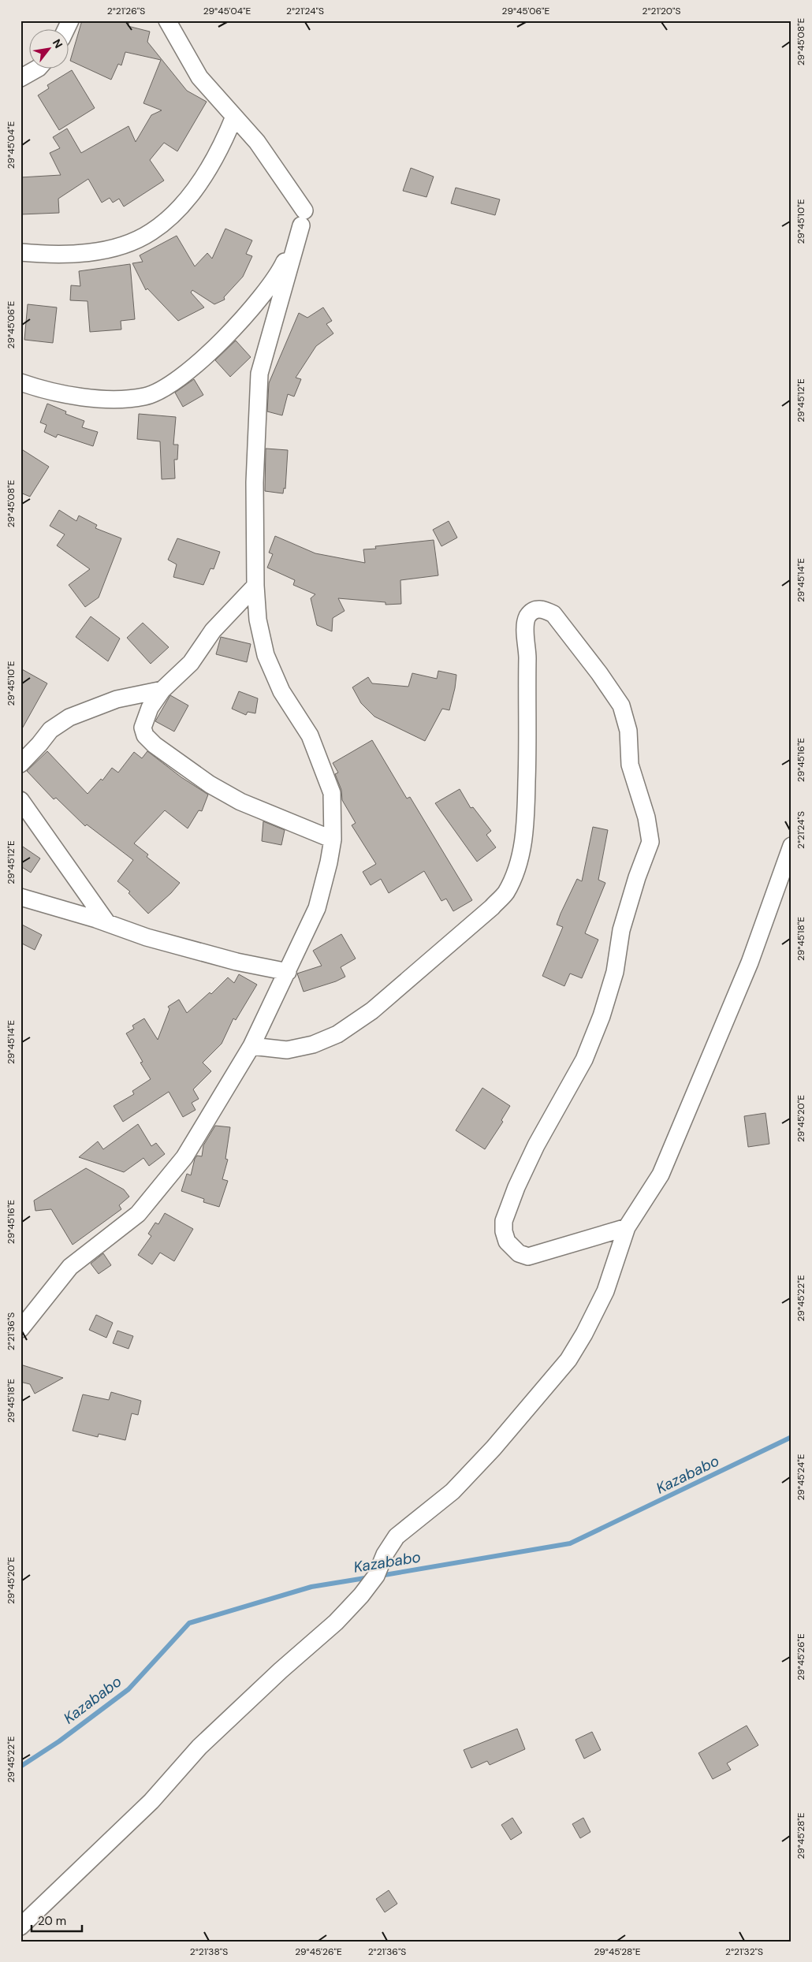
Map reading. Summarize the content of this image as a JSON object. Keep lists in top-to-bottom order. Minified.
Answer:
{"water":["Kazababo"],"scale_bar":"20 m","north":"top right","coordinates":["2°21'26\"S","29°45'04\"E","2°21'24\"S","29°45'06\"E","2°21'20\"S","29°45'08\"E","29°45'10\"E","29°45'12\"E","29°45'14\"E","29°45'16\"E","29°45'18\"E","29°45'20\"E","29°45'22\"E","2°21'36\"S","29°45'24\"E","29°45'26\"E","29°45'28\"E","2°21'38\"S","2°21'32\"S"]}
